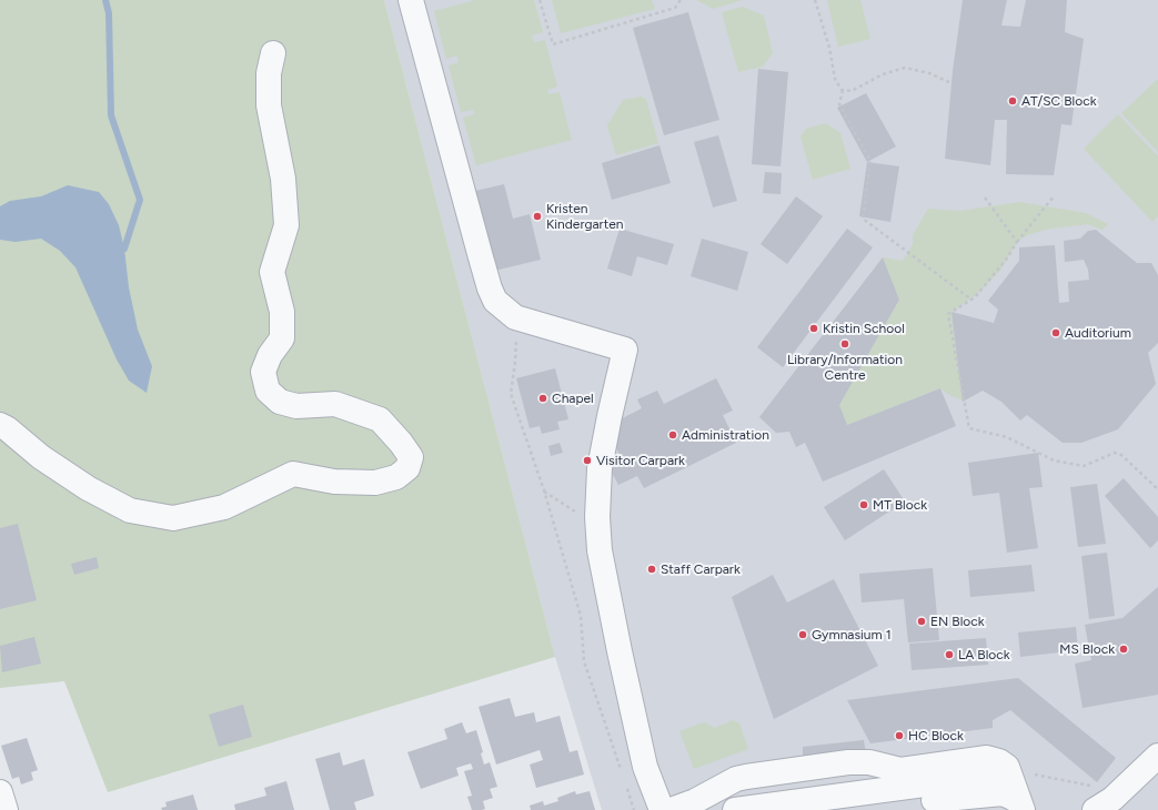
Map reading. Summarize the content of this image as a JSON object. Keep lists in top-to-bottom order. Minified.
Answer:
{"places":["AT/SC Block","Kristen Kindergarten","Kristin School","Auditorium","Library/Information Centre","Chapel","Administration","Visitor Carpark","MT Block","Staff Carpark","EN Block","Gymnasium 1","MS Block","LA Block","HC Block"]}
